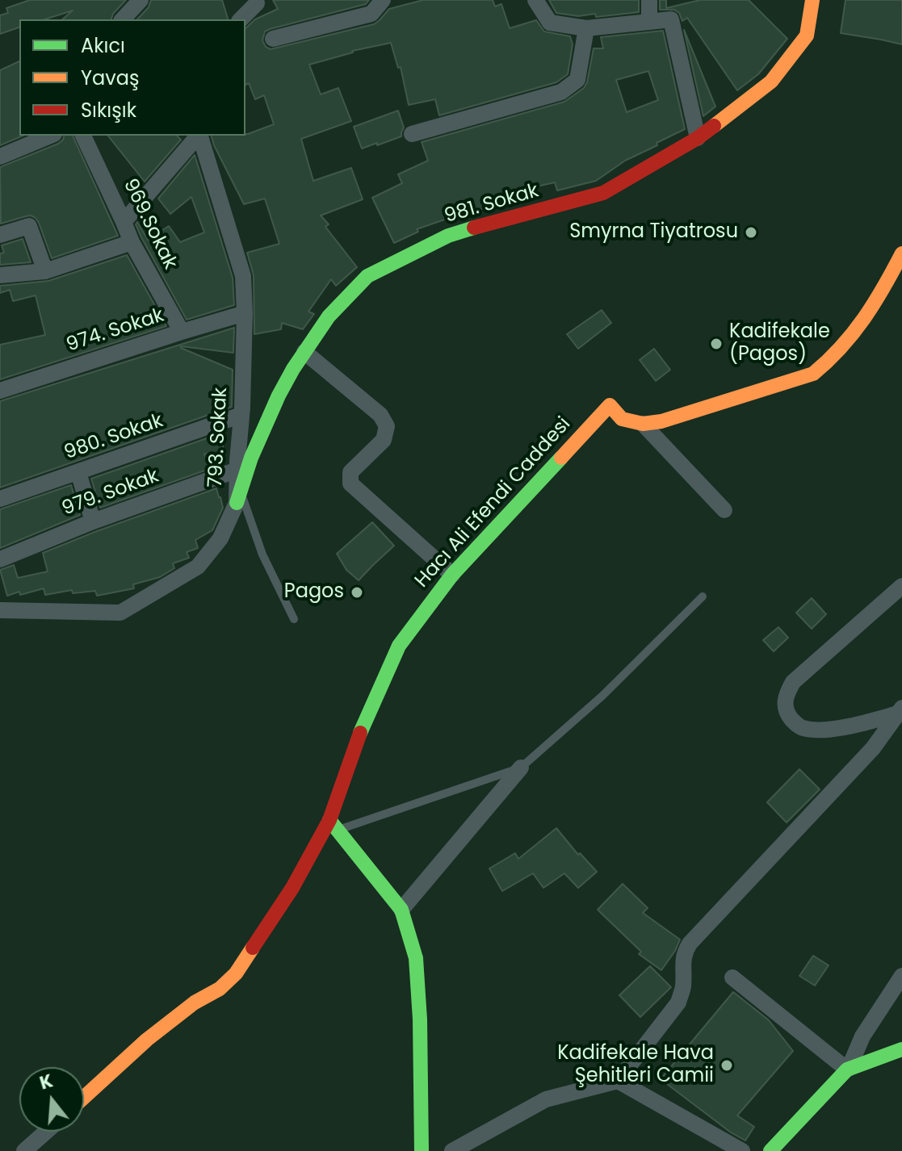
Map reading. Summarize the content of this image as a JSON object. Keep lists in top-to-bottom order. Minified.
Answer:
{"streets":{"street":["981. Sokak","969.Sokak","974. Sokak","980. Sokak","793. Sokak","979. Sokak","Hacı Ali Efendi Caddesi"]},"crossings":[["981. Sokak","793. Sokak"],["969.Sokak","974. Sokak"],["974. Sokak","793. Sokak"],["980. Sokak","793. Sokak"],["793. Sokak","979. Sokak"]],"places":["Smyrna Tiyatrosu","Kadifekale (Pagos)","Pagos","Kadifekale Hava Şehitleri Camii"],"legend":["Akıcı","Yavaş","Sıkışık"],"north":"top"}
